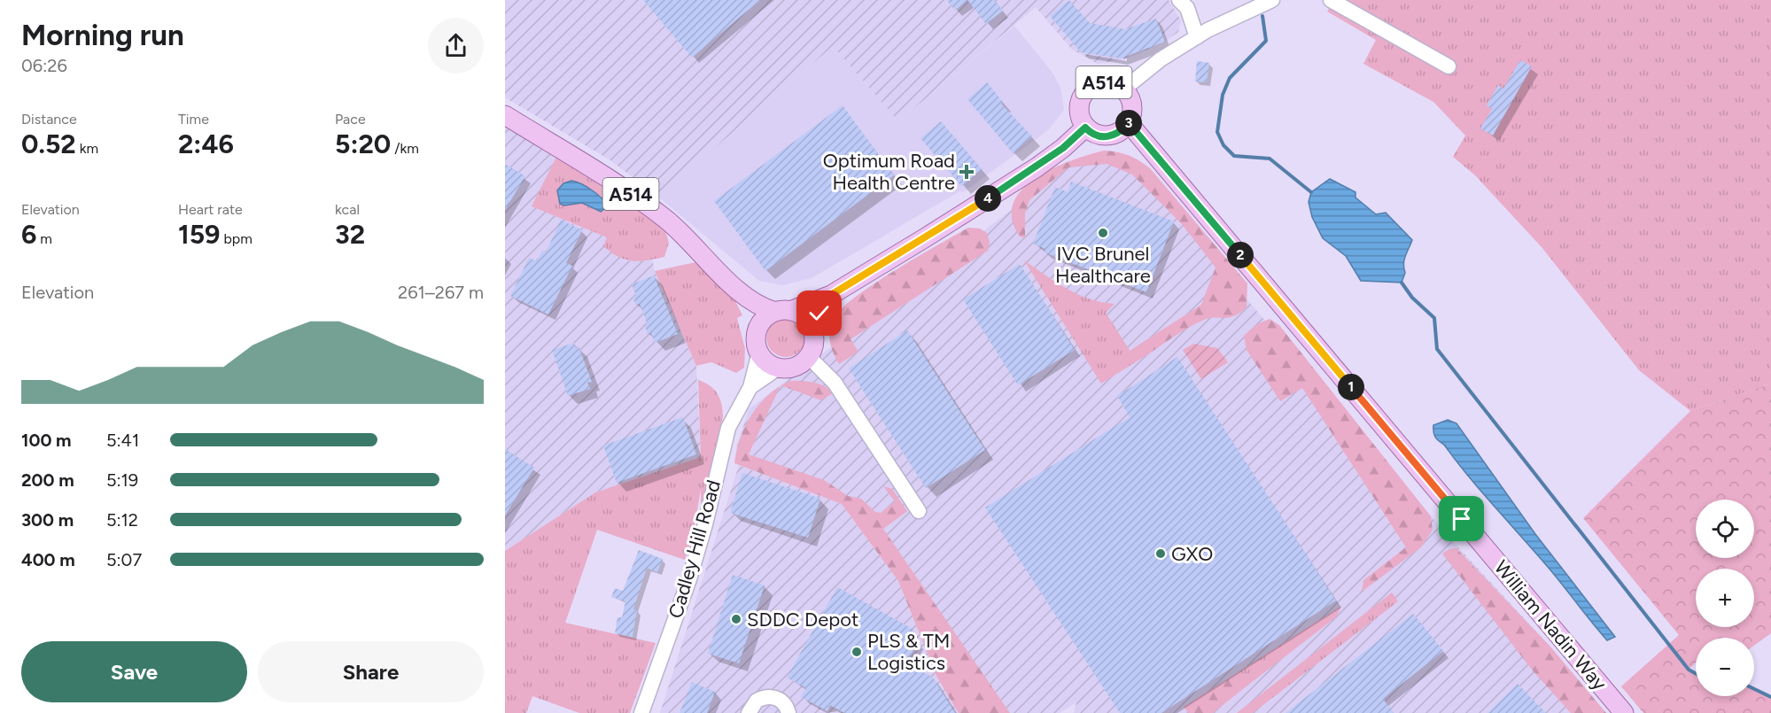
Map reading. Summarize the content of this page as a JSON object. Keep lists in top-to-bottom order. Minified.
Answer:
{"streets":{"main road":["A514","William Nadin Way"],"street":["Cadley Hill Road"]},"crossings":[["A514","Cadley Hill Road"],["A514","William Nadin Way"]],"places":{"health":["Optimum Road Health Centre"],"other":["IVC Brunel Healthcare","GXO","SDDC Depot","PLS & TM Logistics"]},"page":{"heading":["Morning run","06:26"],"stats":[["Distance","0.52 km"],["Time","2:46"],["Pace","5:20 /km"],["Elevation","6 m"],["Heart rate","159 bpm"],["kcal","32"]],"pins":["3","4","2","1"],"chart":["Elevation","261–267 m"],"list":[{"name":"100 m","note":"5:41"},{"name":"200 m","note":"5:19"},{"name":"300 m","note":"5:12"},{"name":"400 m","note":"5:07"}],"map_buttons":["+","−"],"buttons":["Save","Share"]}}
